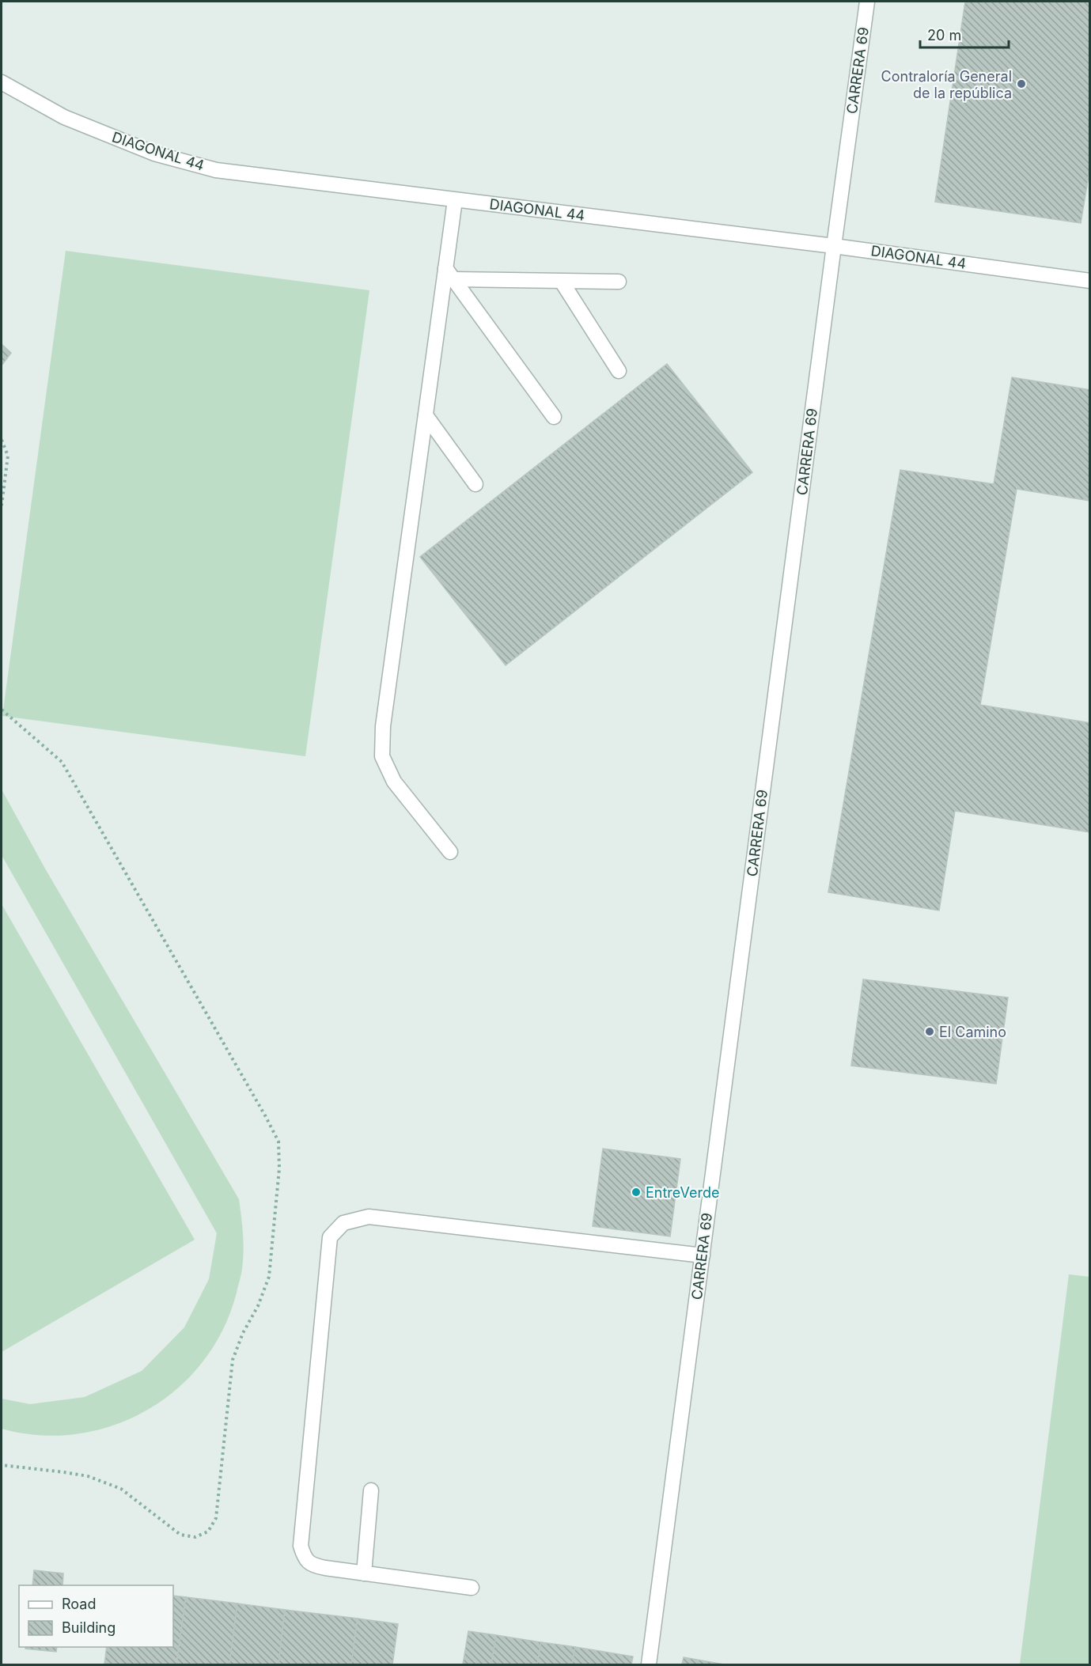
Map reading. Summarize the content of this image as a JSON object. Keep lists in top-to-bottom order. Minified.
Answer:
{"streets":{"street":["CARRERA 69","DIAGONAL 44"]},"crossings":[["CARRERA 69","DIAGONAL 44"]],"places":["Contraloría General de la república","El Camino","EntreVerde"],"legend":["Road","Building"],"scale_bar":"20 m"}
